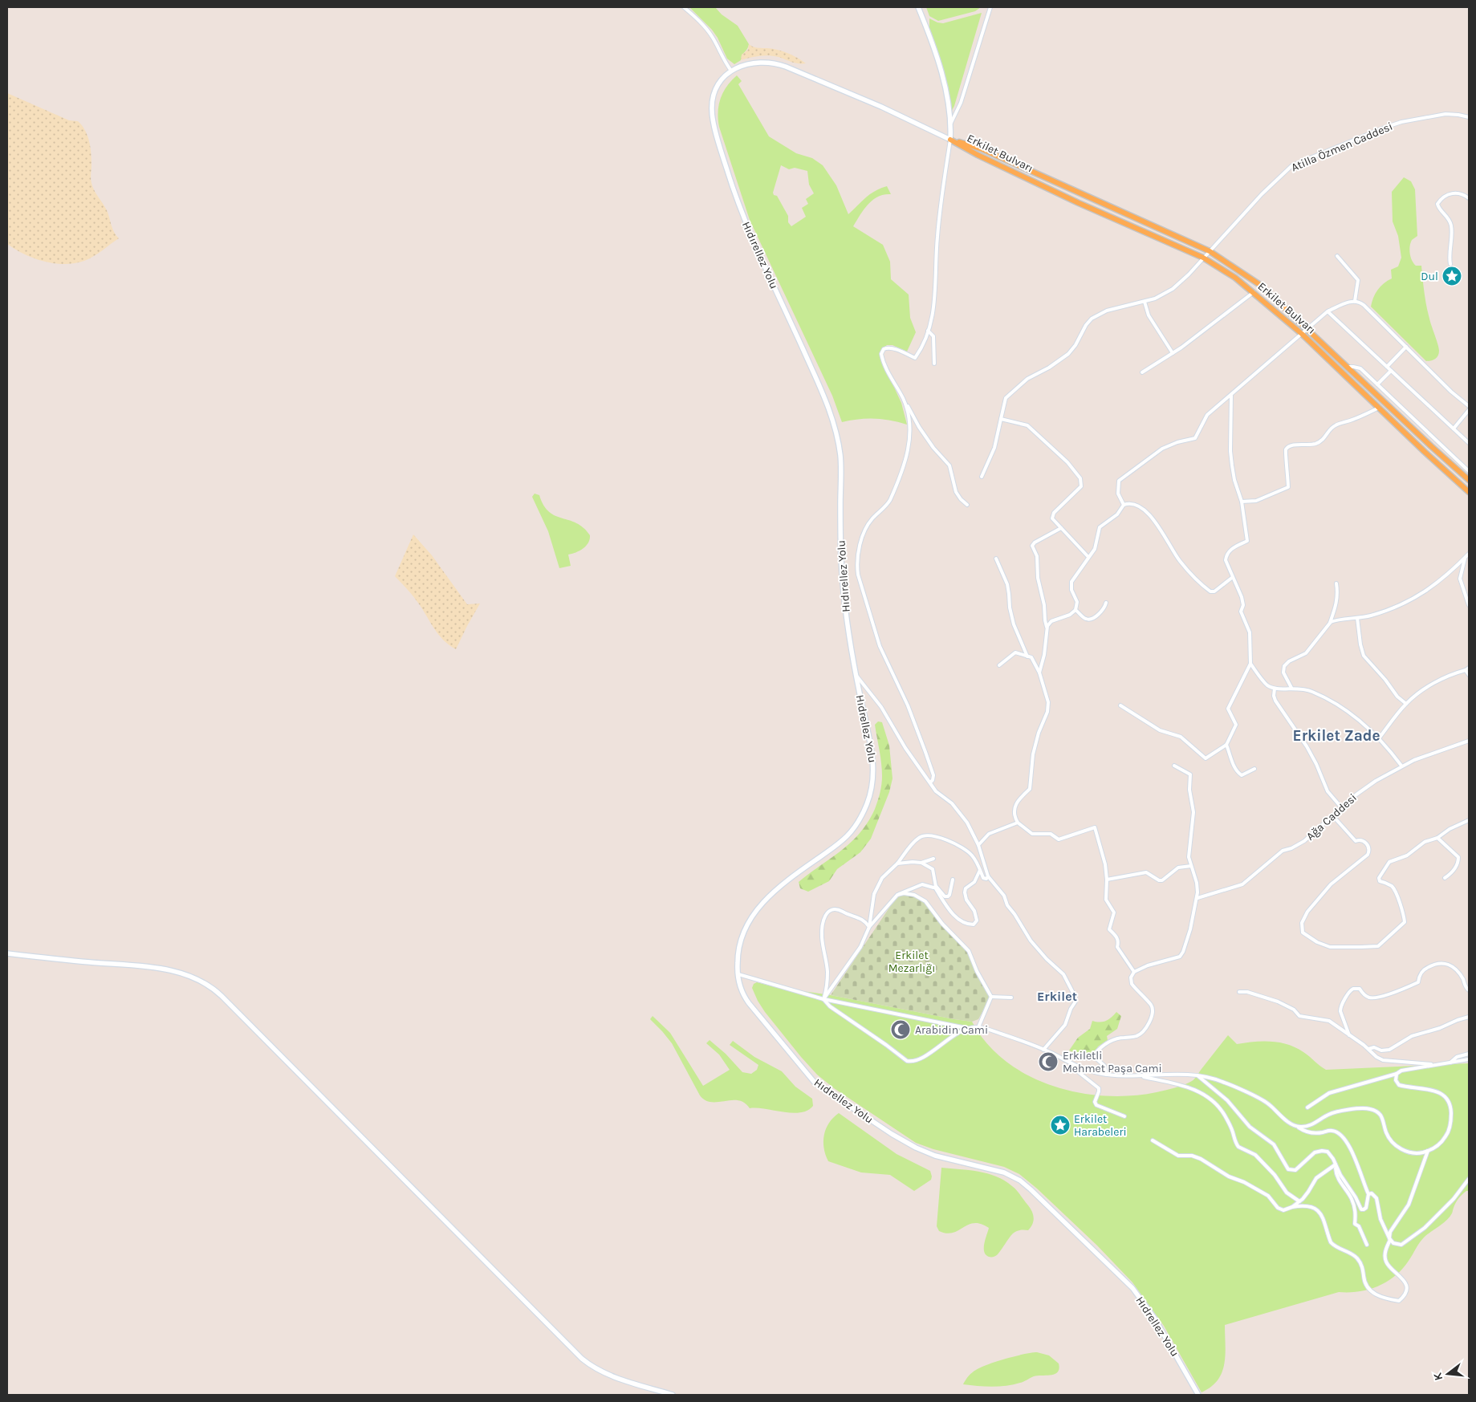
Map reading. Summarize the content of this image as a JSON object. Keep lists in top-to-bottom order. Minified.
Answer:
{"streets":{"main road":["Erkilet Bulvarı"],"street":["Atilla Özmen Caddesi","Hıdırellez Yolu","Hıdrellez Yolu","Ağa Caddesi"]},"crossings":[["Atilla Özmen Caddesi","Erkilet Bulvarı"],["Erkilet Bulvarı","Hıdırellez Yolu"],["Hıdırellez Yolu","Hıdrellez Yolu"]],"districts":["Erkilet Zade","Erkilet"],"parks":["Erkilet Mezarlığı"],"places":{"place":["Dul","Erkilet Harabeleri"],"mosque":["Arabidin Cami","Erkiletli Mehmet Paşa Cami"]},"north":"left"}
